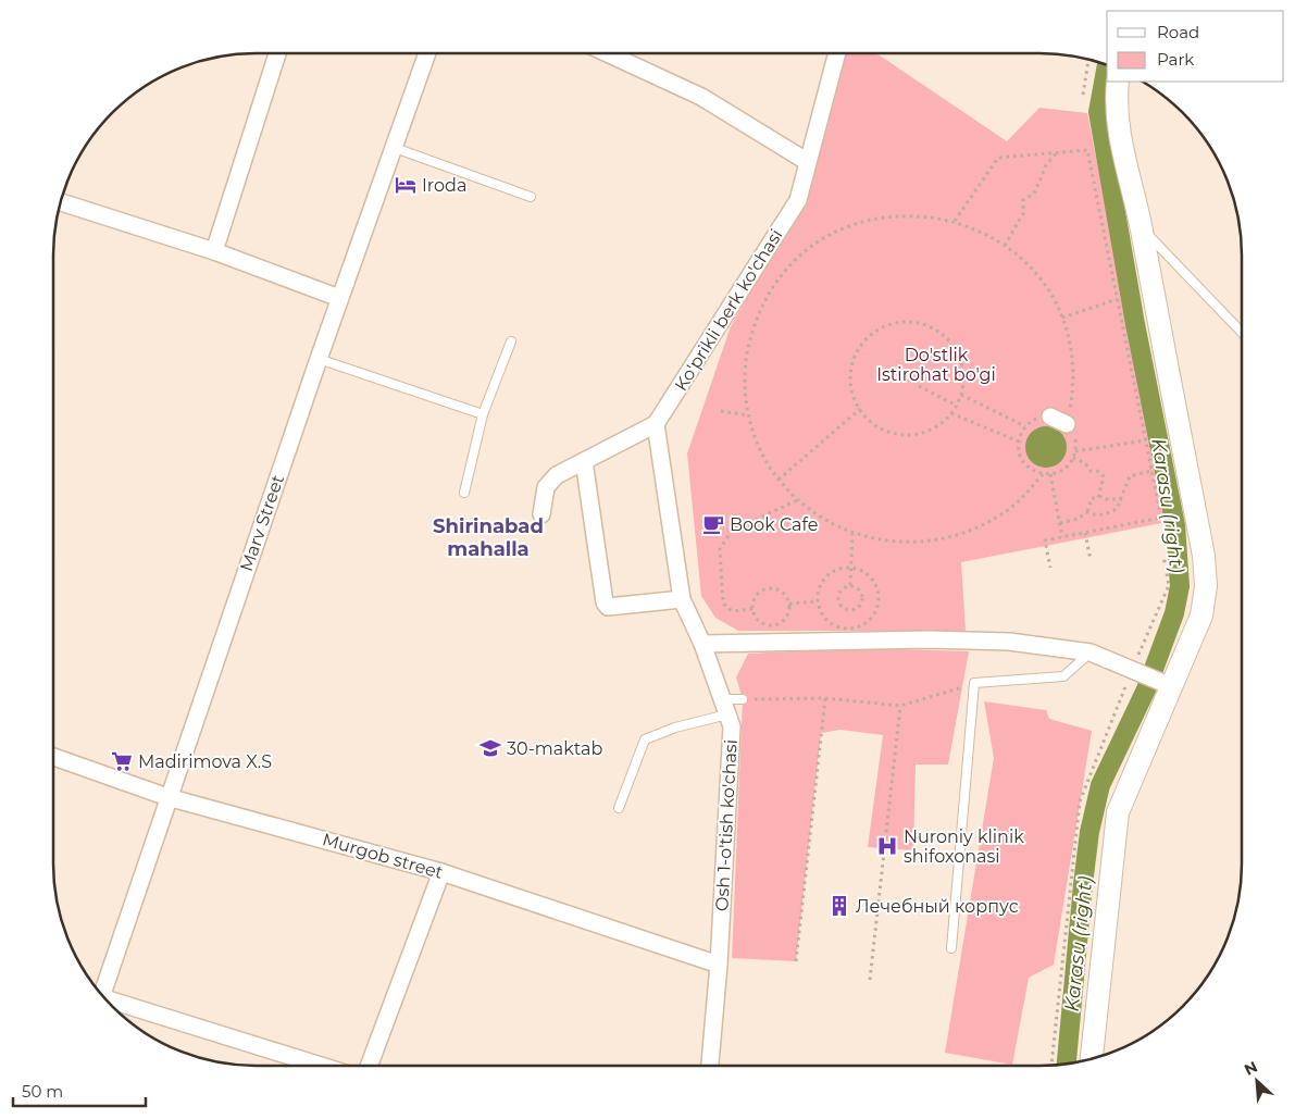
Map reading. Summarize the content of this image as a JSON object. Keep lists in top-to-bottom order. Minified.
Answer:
{"streets":{"street":["Ko'prikli berk ko'chasi","Marv Street","Osh 1-o'tish ko'chasi","Murgob street"]},"crossings":[["Ko'prikli berk ko'chasi","Osh 1-o'tish ko'chasi"],["Marv Street","Murgob street"],["Osh 1-o'tish ko'chasi","Murgob street"]],"districts":["Shirinabad mahalla"],"water":["Karasu (right)"],"parks":["Do'stlik Istirohat bo'gi"],"places":{"hotel":["Iroda"],"cafe":["Book Cafe"],"school or university":["30-maktab"],"supermarket":["Madirimova X.S"],"hospital":["Nuroniy klinik shifoxonasi"],"building":["Лечебный корпус"]},"legend":["Road","Park"],"scale_bar":"50 m","north":"top left"}
